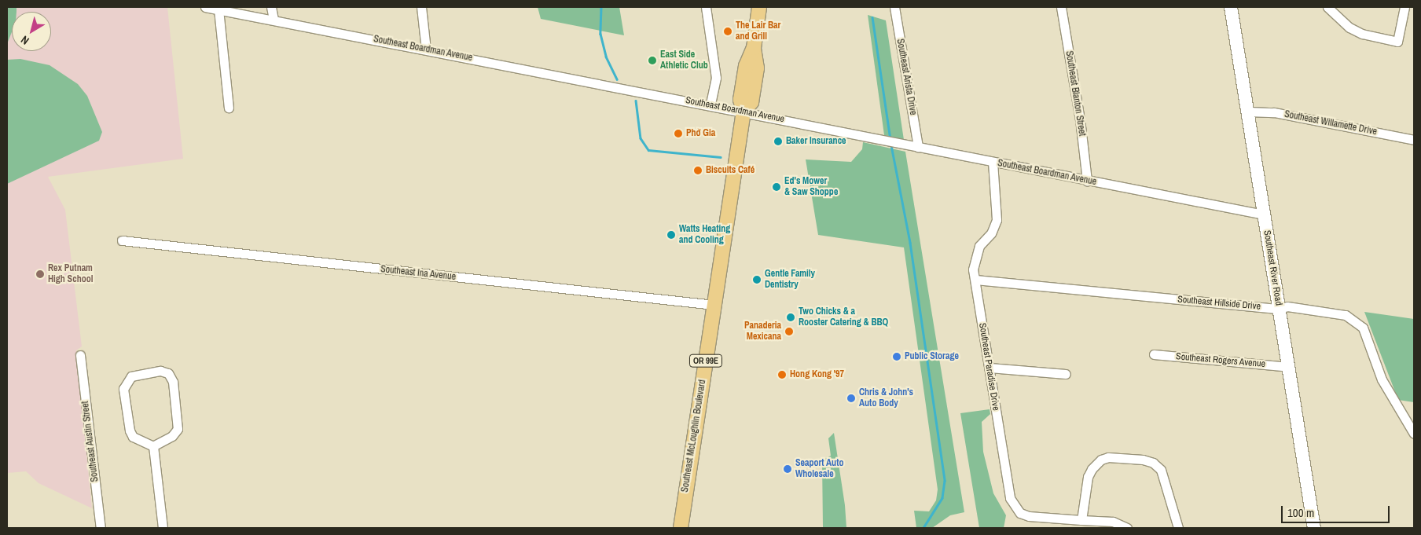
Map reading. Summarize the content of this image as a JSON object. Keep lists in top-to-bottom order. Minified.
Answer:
{"streets":{"main road":["OR 99E","Southeast McLoughlin Boulevard"],"street":["Southeast Boardman Avenue","Southeast Arista Drive","Southeast Blanton Street","Southeast Willamette Drive","Southeast River Road","Southeast Ina Avenue","Southeast Hillside Drive","Southeast Rogers Avenue","Southeast Paradise Drive","Southeast Austin Street"]},"crossings":[["Southeast Boardman Avenue","Southeast Arista Drive"],["Southeast Boardman Avenue","Southeast Blanton Street"],["Southeast Boardman Avenue","Southeast River Road"],["Southeast Boardman Avenue","Southeast Paradise Drive"],["Southeast Boardman Avenue","Southeast McLoughlin Boulevard"],["Southeast Willamette Drive","Southeast River Road"],["Southeast River Road","Southeast Hillside Drive"],["Southeast River Road","Southeast Rogers Avenue"],["Southeast Ina Avenue","Southeast McLoughlin Boulevard"],["Southeast Hillside Drive","Southeast Paradise Drive"]],"places":["The Lair Bar and Grill","East Side Athletic Club","Phở Gia","Baker Insurance","Biscuits Café","Ed's Mower & Saw Shoppe","Watts Heating and Cooling","Rex Putnam High School","Gentle Family Dentistry","Two Chicks & a Rooster Catering & BBQ","Panaderia Mexicana","Public Storage","Hong Kong '97","Chris & John's Auto Body","Seaport Auto Wholesale"],"scale_bar":"100 m","north":"bottom left"}
